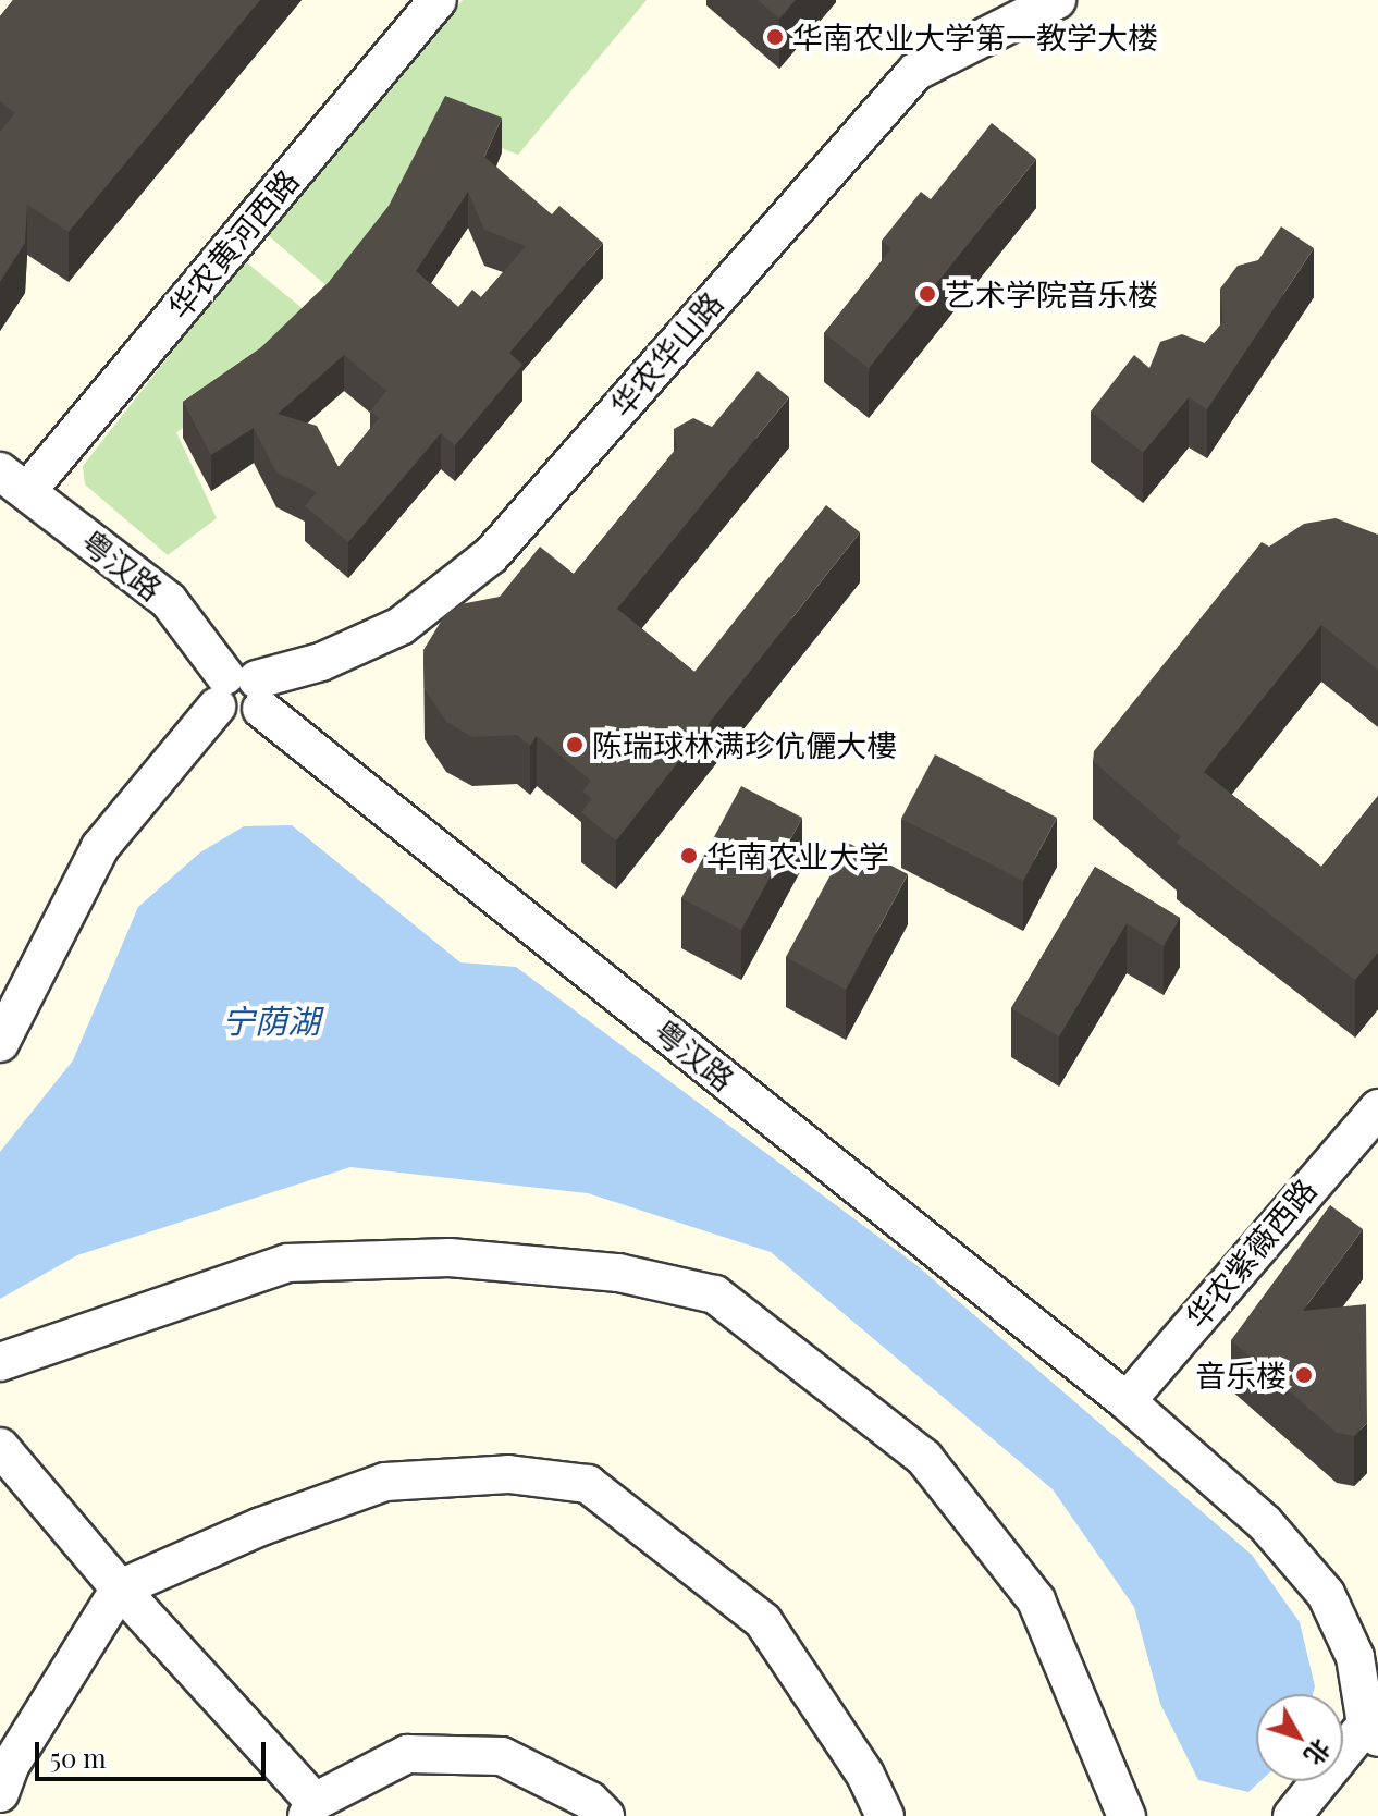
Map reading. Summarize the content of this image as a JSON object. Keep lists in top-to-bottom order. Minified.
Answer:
{"streets":{"street":["华农黄河西路","华农华山路","粤汉路","华农紫薇西路"]},"crossings":[["华农黄河西路","粤汉路"],["华农华山路","粤汉路"],["粤汉路","华农紫薇西路"]],"water":["宁荫湖"],"places":["华南农业大学第一教学大楼","艺术学院音乐楼","陈瑞球林满珍伉儷大樓","华南农业大学","音乐楼"],"scale_bar":"50 m","north":"bottom right"}
